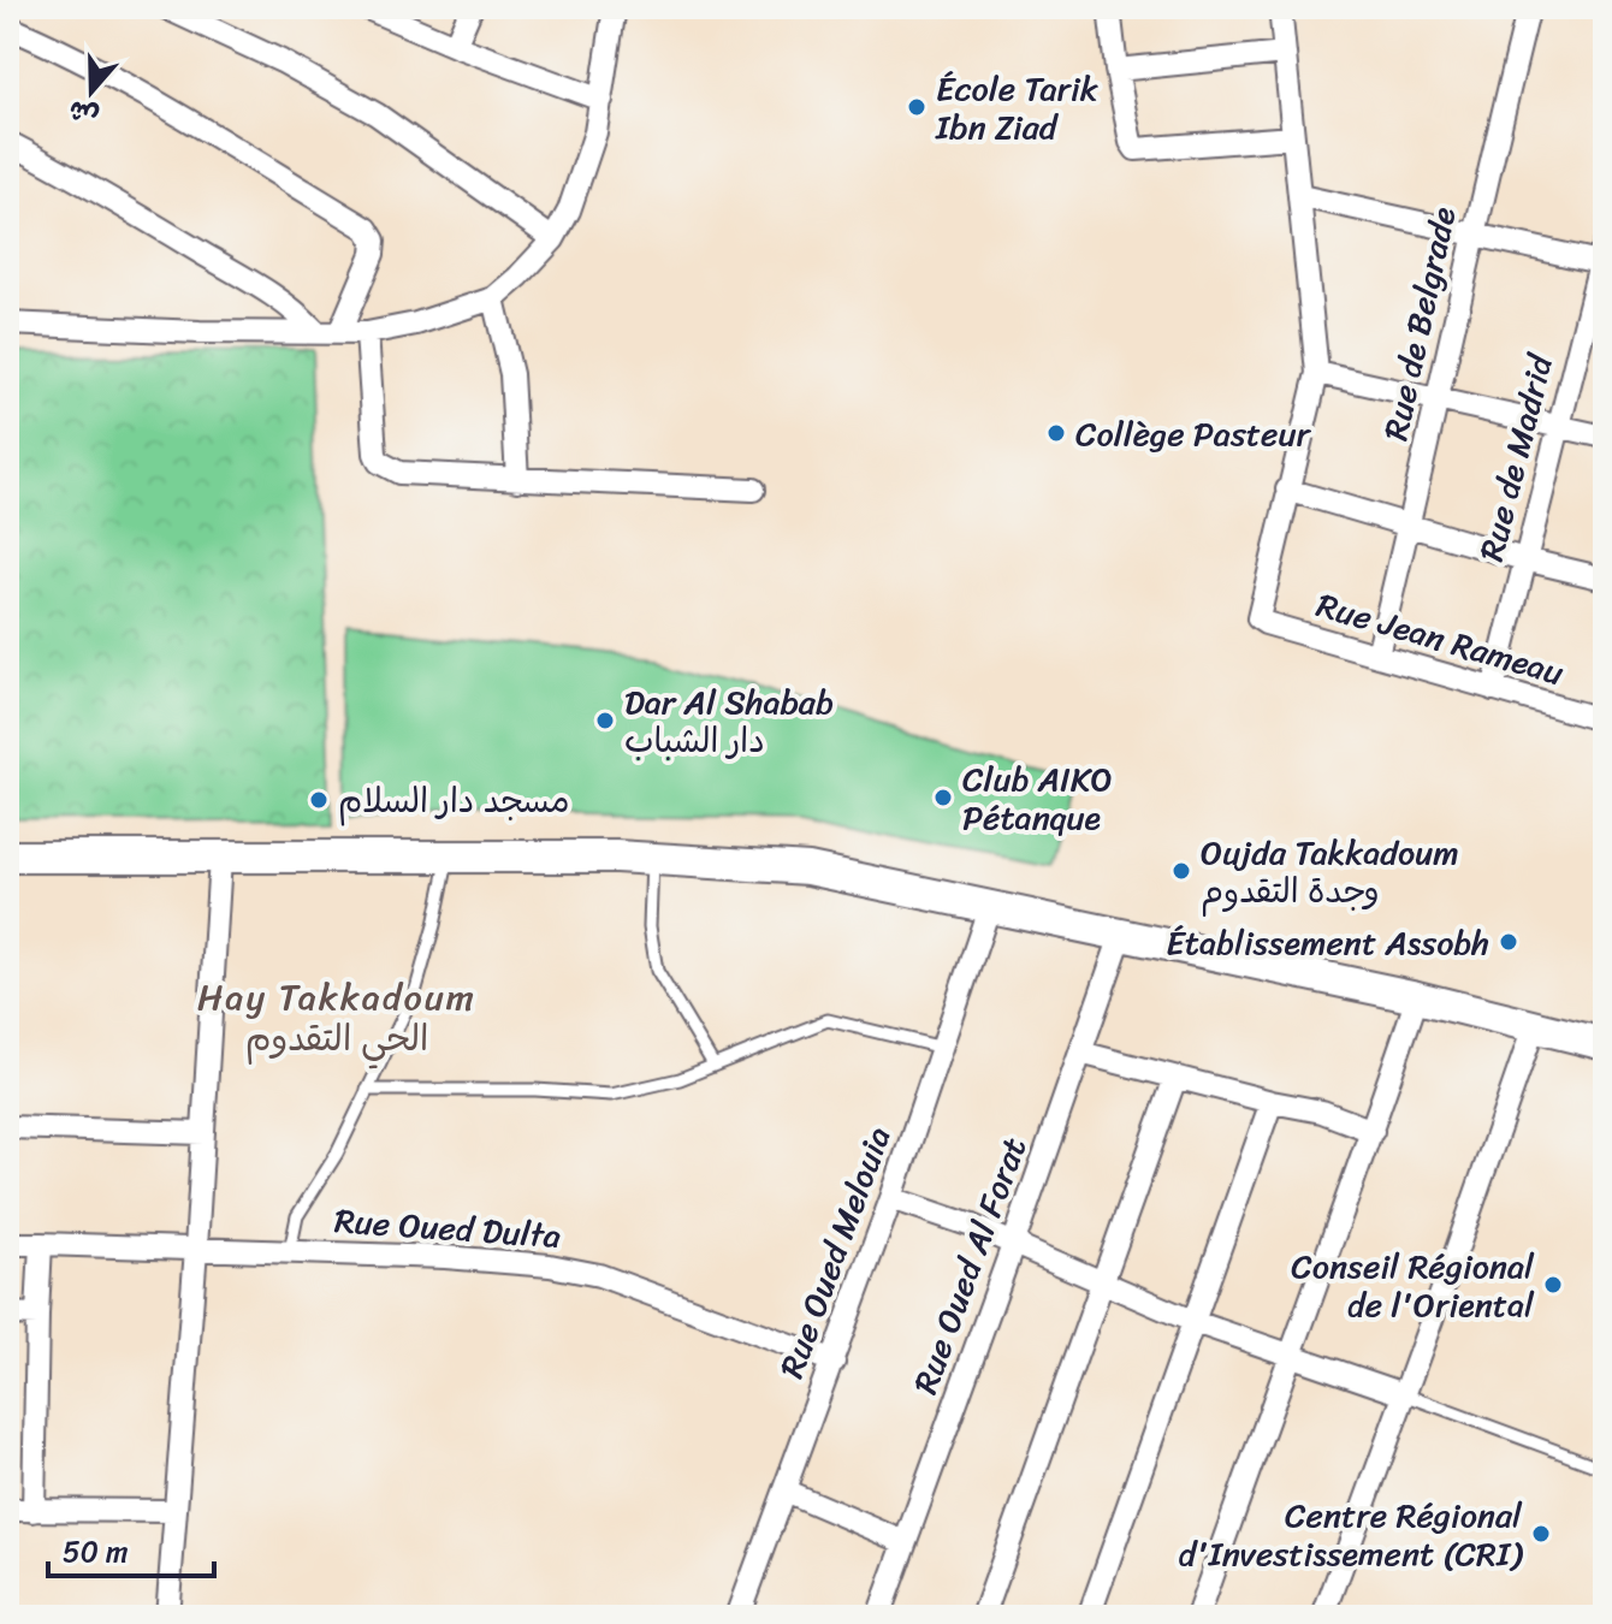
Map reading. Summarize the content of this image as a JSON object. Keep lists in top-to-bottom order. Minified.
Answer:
{"streets":{"street":["Rue de Belgrade","Rue de Madrid","Rue Jean Rameau","Rue Oued Dulta","Rue Oued Melouia","Rue Oued Al Forat"]},"crossings":[["Rue de Belgrade","Rue Jean Rameau"],["Rue de Madrid","Rue Jean Rameau"],["Rue Oued Dulta","Rue Oued Melouia"]],"districts":["Hay Takkadoum الحي التقدوم"],"places":["École Tarik Ibn Ziad","Collège Pasteur","Dar Al Shabab دار الشباب","Club AIKO Pétanque","مسجد دار السلام","Oujda Takkadoum وجدة التقدوم","Établissement Assobh","Conseil Régional de l'Oriental","Centre Régional d'Investissement (CRI)"],"scale_bar":"50 m","north":"bottom"}
